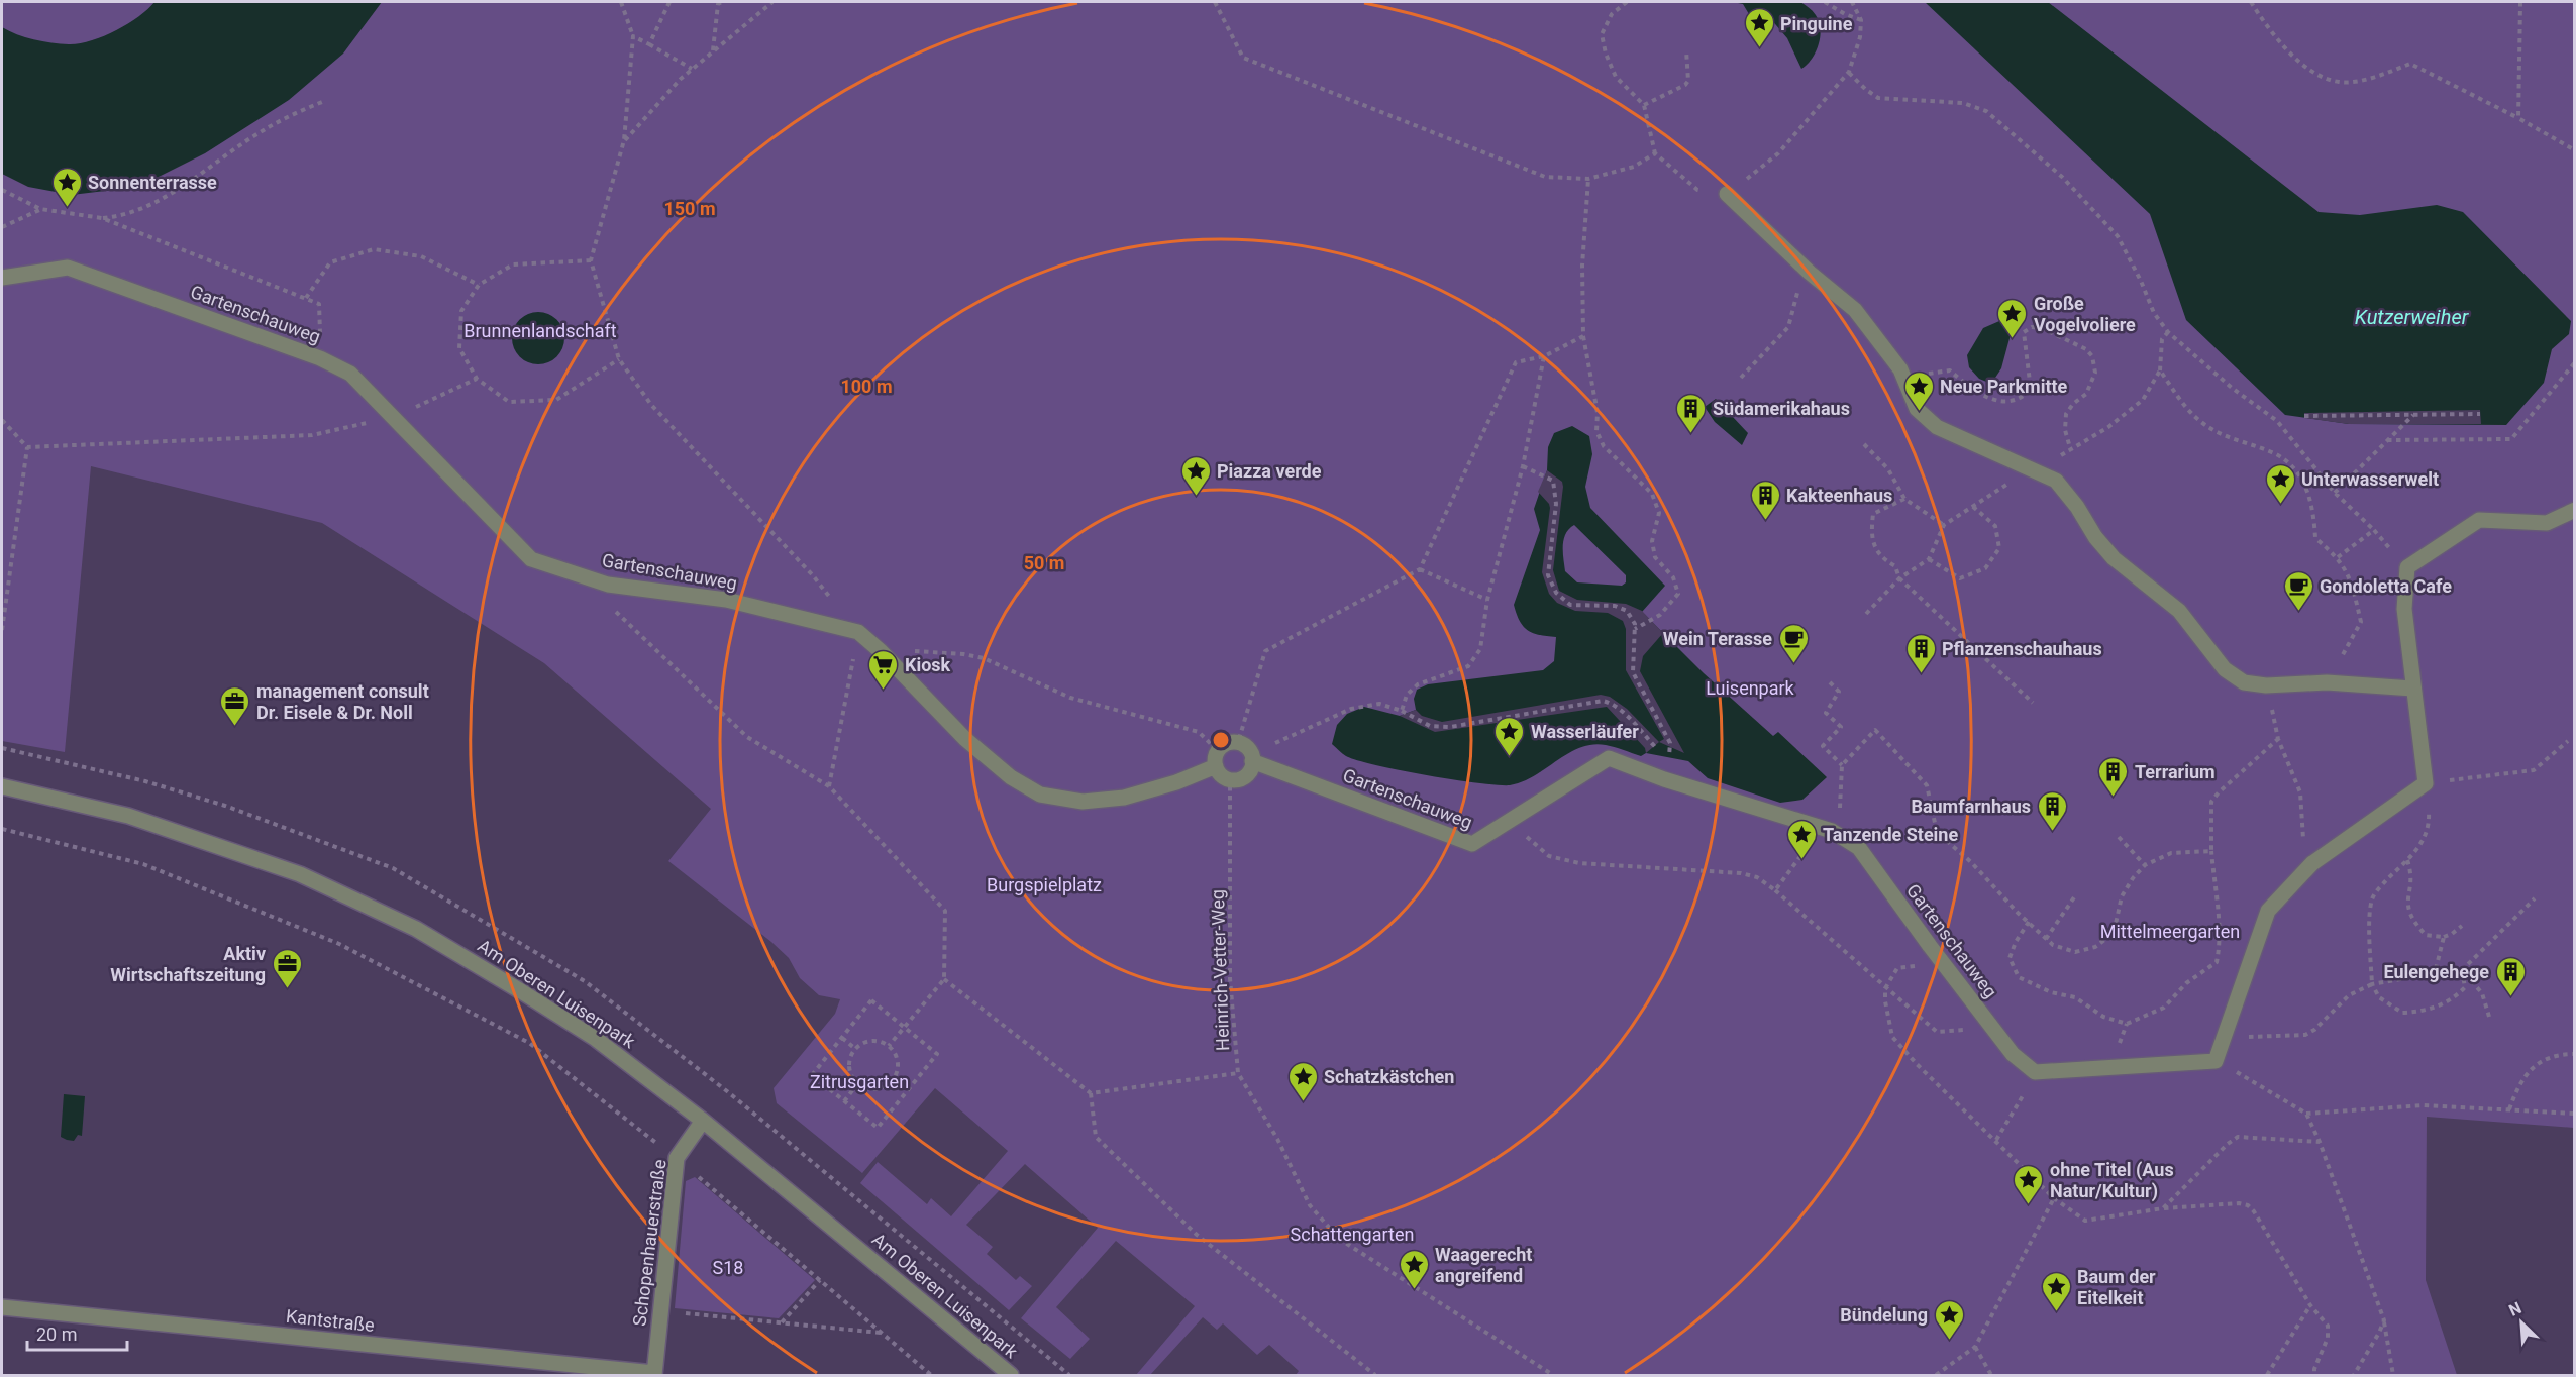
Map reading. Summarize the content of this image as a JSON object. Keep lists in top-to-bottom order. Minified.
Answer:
{"streets":{"street":["Gartenschauweg","Am Oberen Luisenpark","Schopenhauerstraße","Kantstraße"],"path":["Heinrich-Vetter-Weg"]},"crossings":[["Gartenschauweg","Heinrich-Vetter-Weg"],["Am Oberen Luisenpark","Schopenhauerstraße"],["Schopenhauerstraße","Kantstraße"]],"water":["Kutzerweiher"],"parks":["Brunnenlandschaft","Luisenpark","Burgspielplatz","Mittelmeergarten","Zitrusgarten","Schattengarten","S18"],"places":{"place":["Pinguine","Sonnenterrasse","Große Vogelvoliere","Neue Parkmitte","Piazza verde","Unterwasserwelt","Wasserläufer","Tanzende Steine","Schatzkästchen","ohne Titel (Aus Natur/Kultur)","Waagerecht angreifend","Baum der Eitelkeit","Bündelung"],"building":["Südamerikahaus","Kakteenhaus","Pflanzenschauhaus","Terrarium","Baumfarnhaus","Eulengehege"],"cafe":["Gondoletta Cafe","Wein Terasse"],"supermarket":["Kiosk"],"office":["management consult Dr. Eisele & Dr. Noll","Aktiv Wirtschaftszeitung"]},"scale_bar":"20 m","north":"top left","rings":["150 m","100 m","50 m"]}
